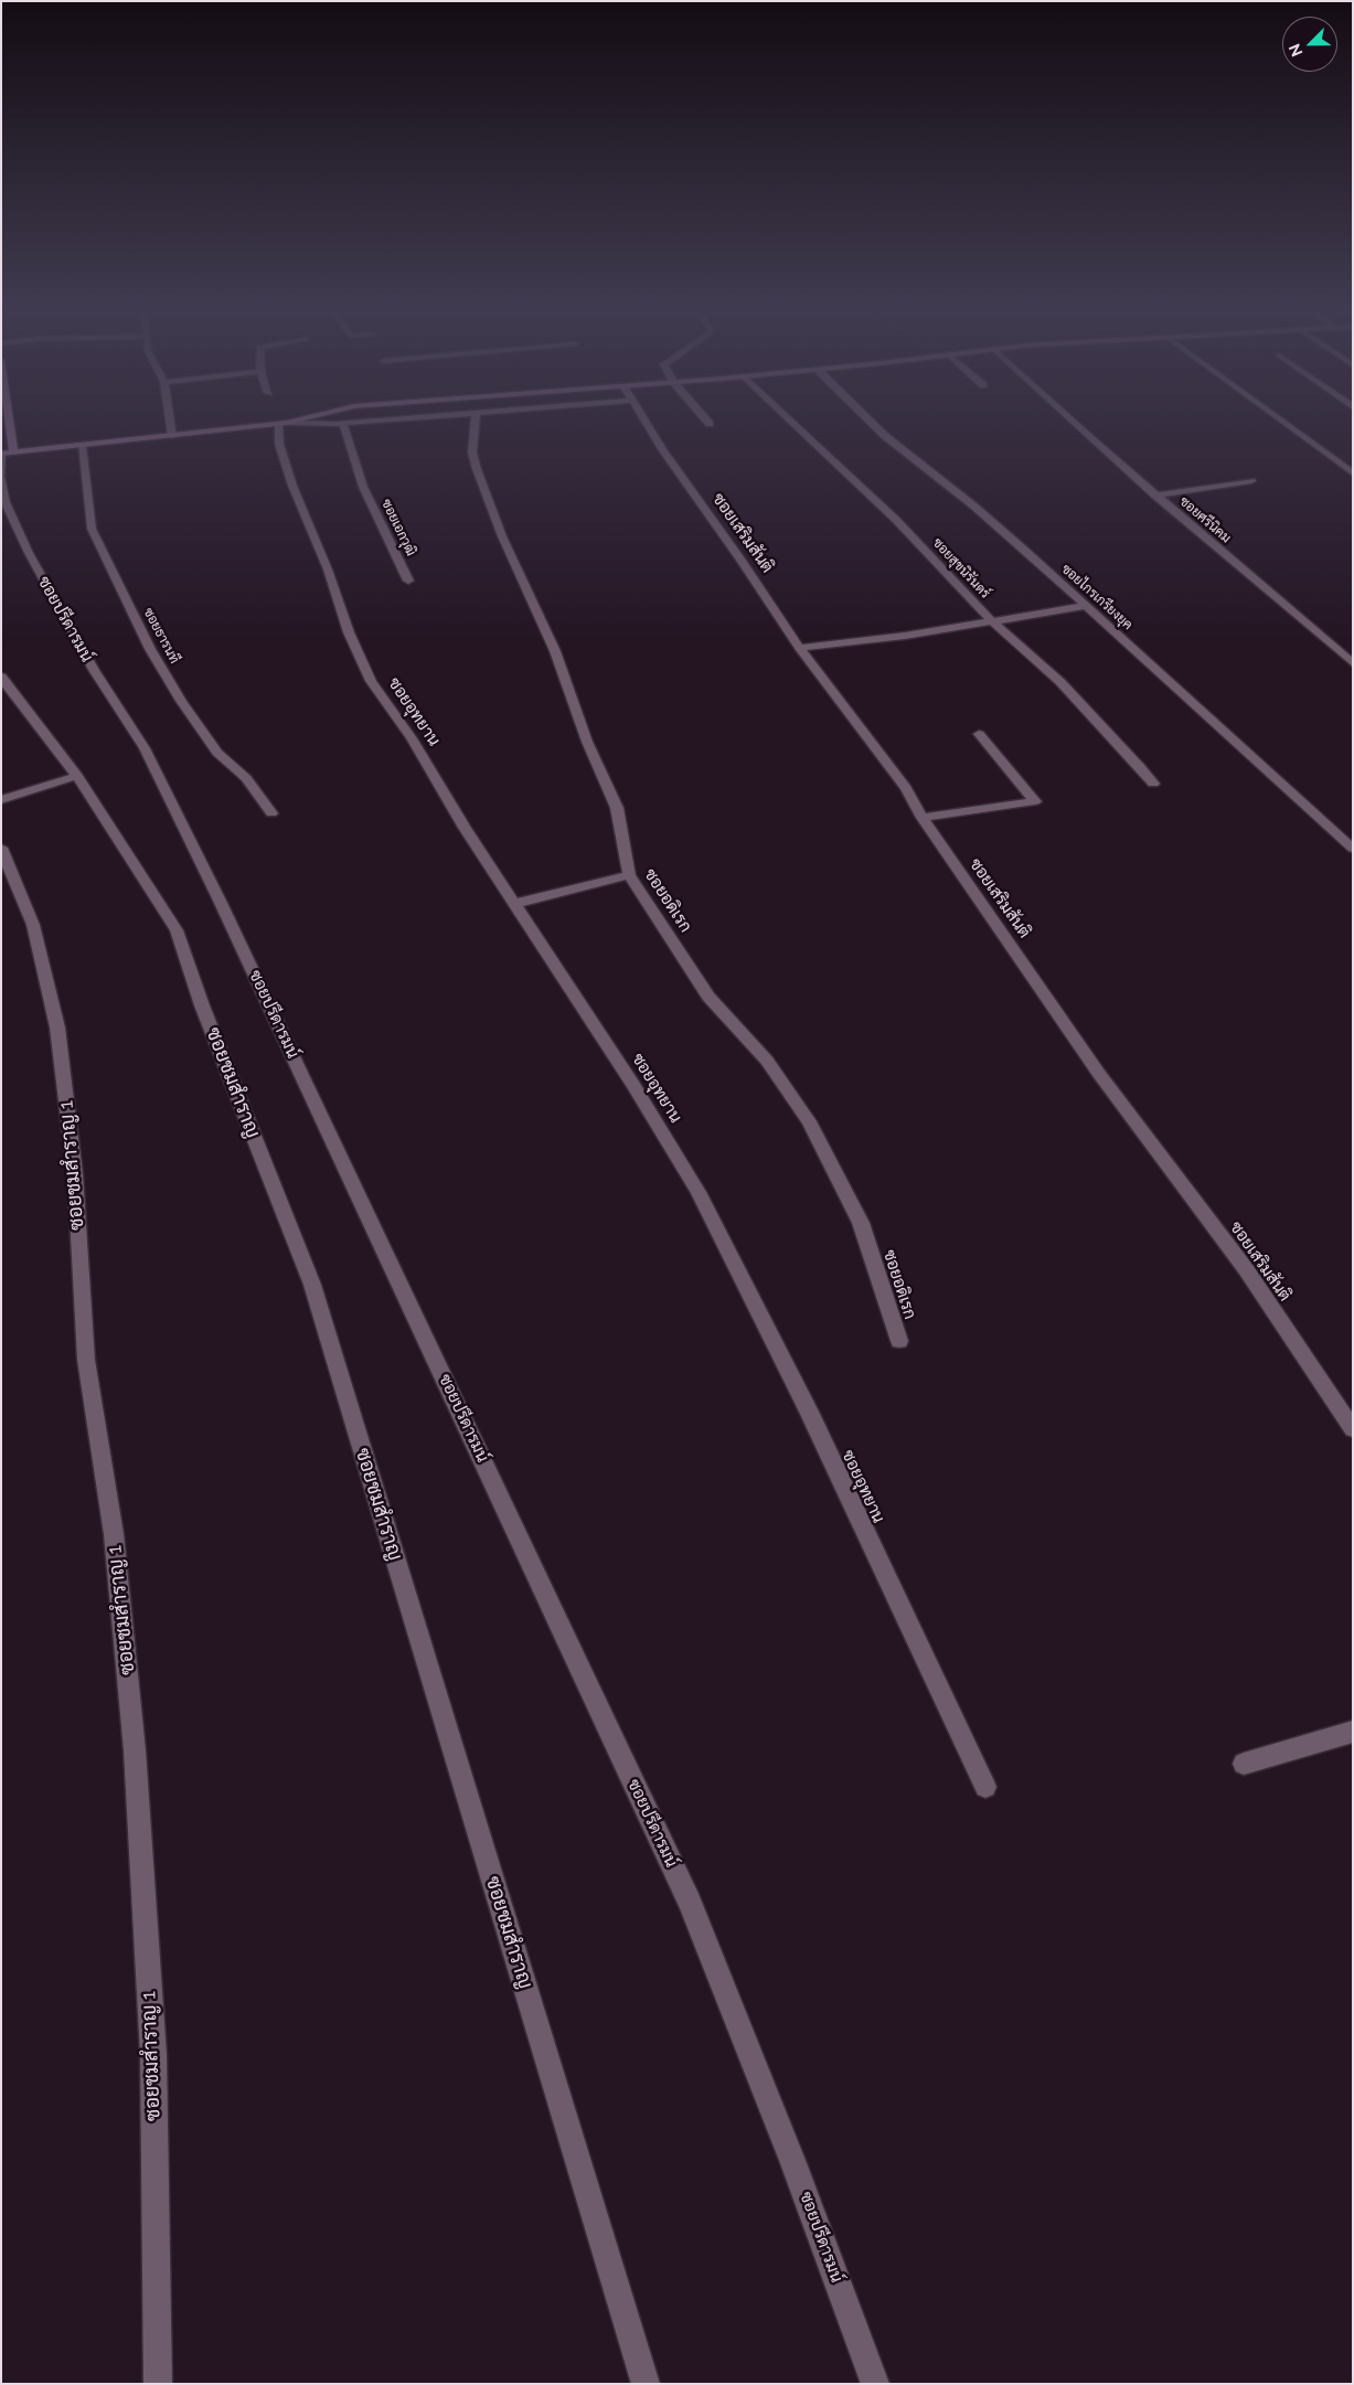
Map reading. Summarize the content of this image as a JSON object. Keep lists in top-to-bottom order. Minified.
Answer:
{"streets":{"street":["ซอยศรีนิคม","ซอยเอกวุฒิ","ซอยเสริมสันติ","ซอยสุขนิรันดร์","ซอยไกรเกรียงยุค","ซอยปรีดารมน์","ซอยธารนที","ซอยอุทยาน","ซอยอดิเรก","ซอยชมสำราญ","ซอยชมสำราญ 1"]},"north":"bottom left"}
